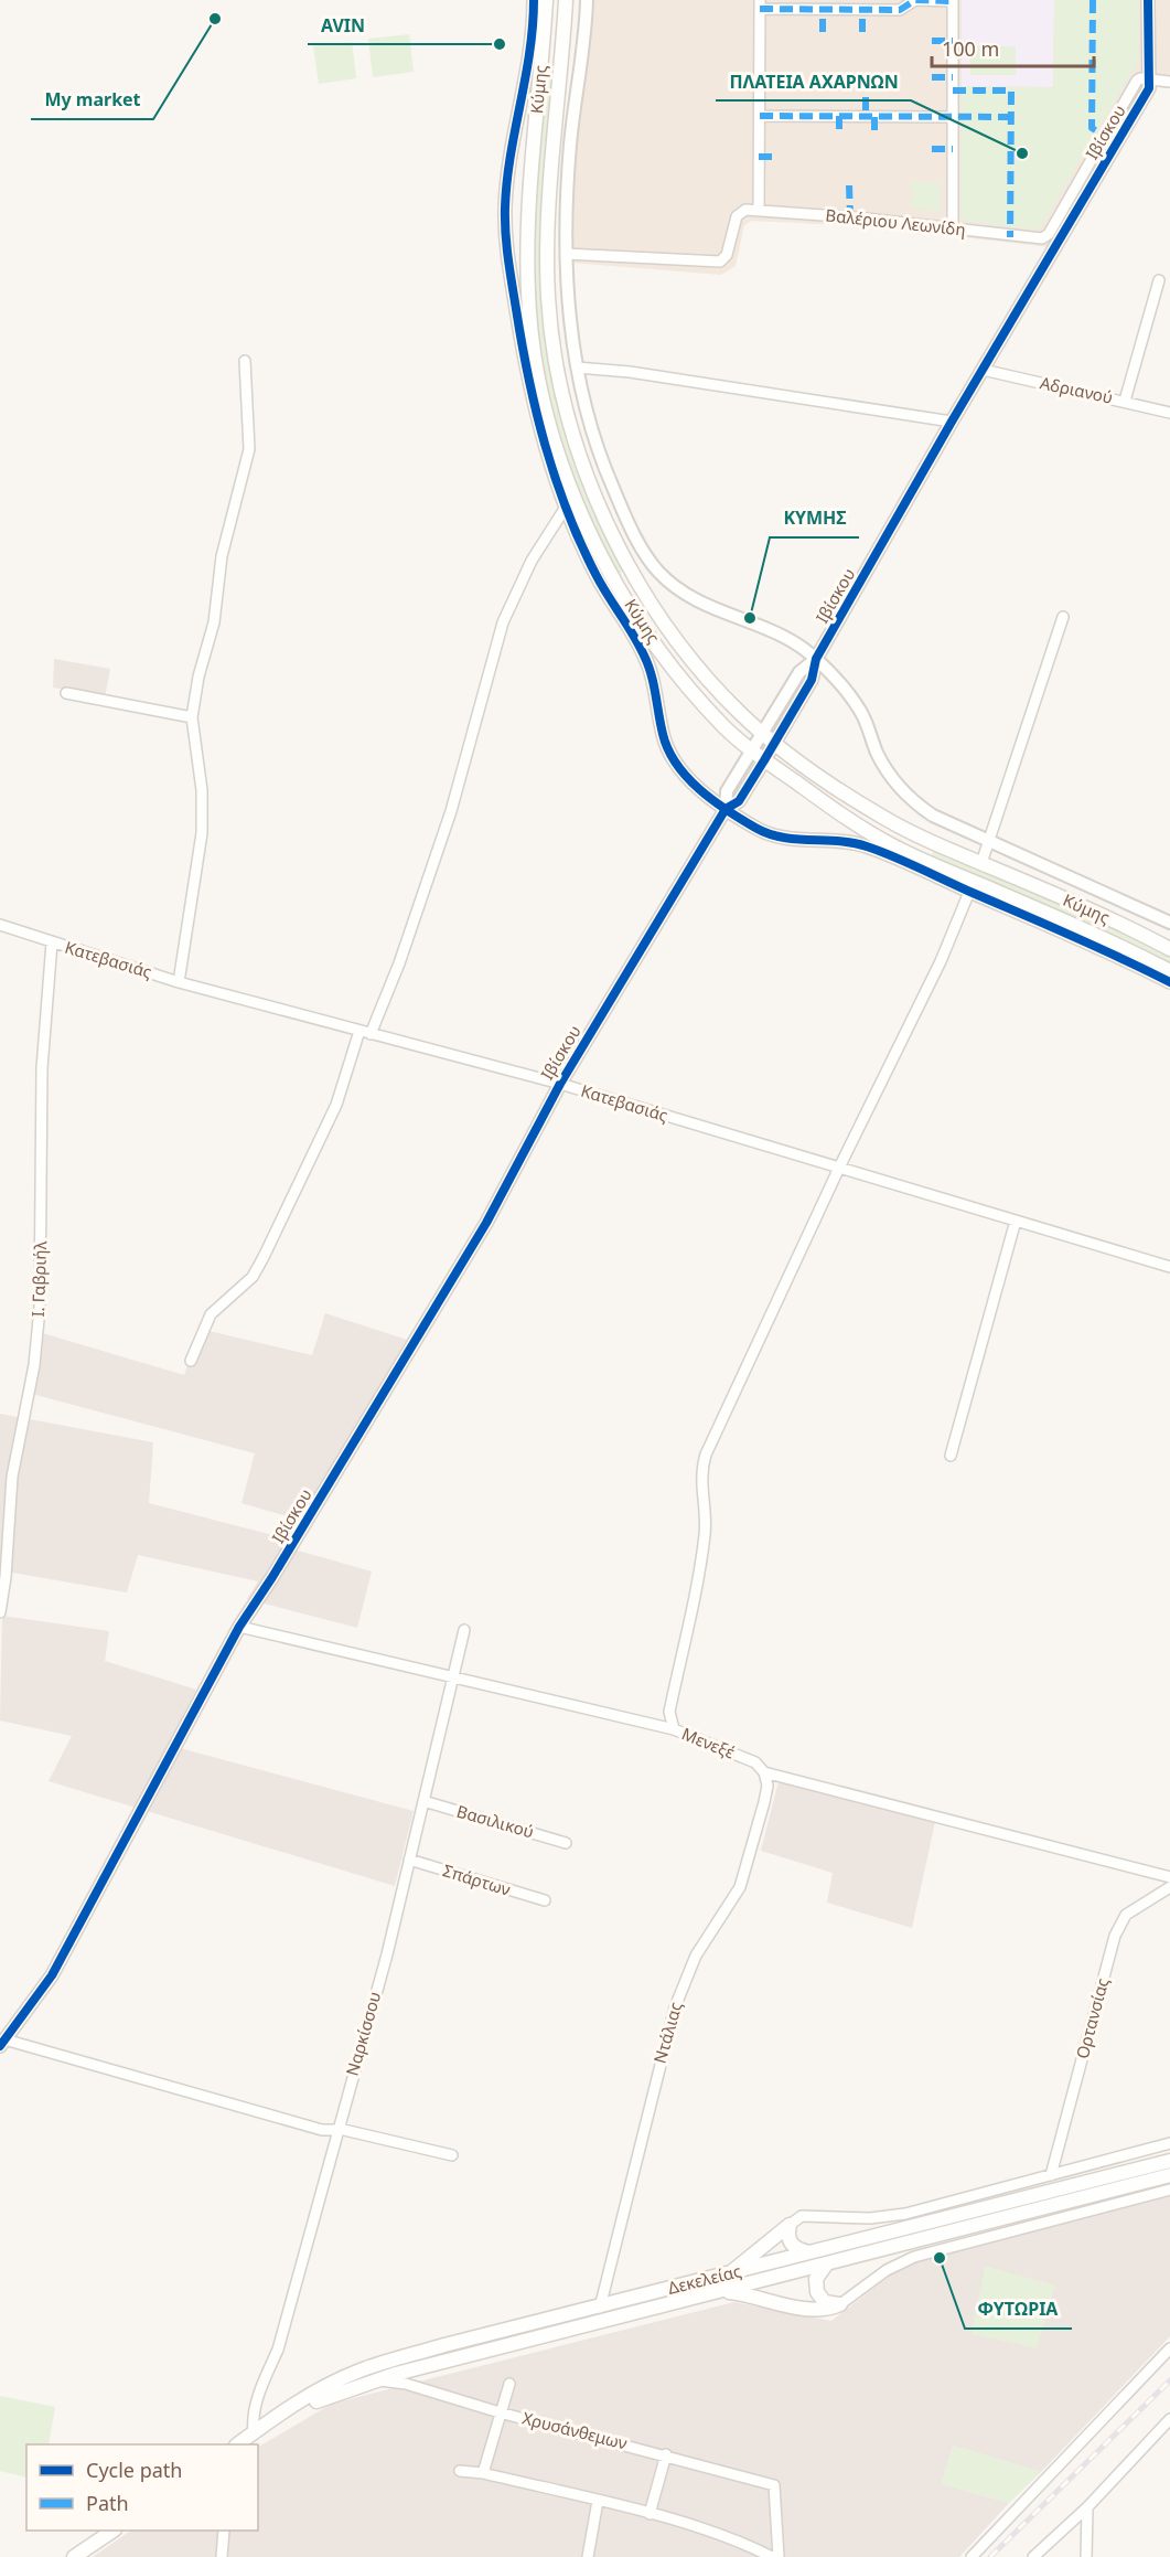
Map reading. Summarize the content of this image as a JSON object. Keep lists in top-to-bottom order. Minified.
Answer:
{"streets":{"main road":["Κύμης","Δεκελείας"],"street":["Ιβίσκου","Βαλέριου Λεωνίδη","Αδριανού","Κατεβασιάς","Ι. Γαβριήλ","Μενεξέ","Βασιλικού","Σπάρτων","Ορτανσίας","Ντάλιας","Ναρκίσσου","Χρυσάνθεμων"]},"crossings":[["Κύμης","Ιβίσκου"],["Ιβίσκου","Βαλέριου Λεωνίδη"],["Ιβίσκου","Αδριανού"],["Ιβίσκου","Κατεβασιάς"],["Ιβίσκου","Μενεξέ"],["Κατεβασιάς","Ι. Γαβριήλ"],["Μενεξέ","Ντάλιας"],["Μενεξέ","Ναρκίσσου"],["Βασιλικού","Ναρκίσσου"],["Σπάρτων","Ναρκίσσου"],["Ντάλιας","Δεκελείας"],["Ναρκίσσου","Δεκελείας"],["Δεκελείας","Χρυσάνθεμων"]],"places":["My market","AVIN","ΠΛΑΤΕΙΑ ΑΧΑΡΝΩΝ","ΚΥΜΗΣ","ΦΥΤΩΡΙΑ"],"legend":["Cycle path","Path"],"scale_bar":"100 m"}
